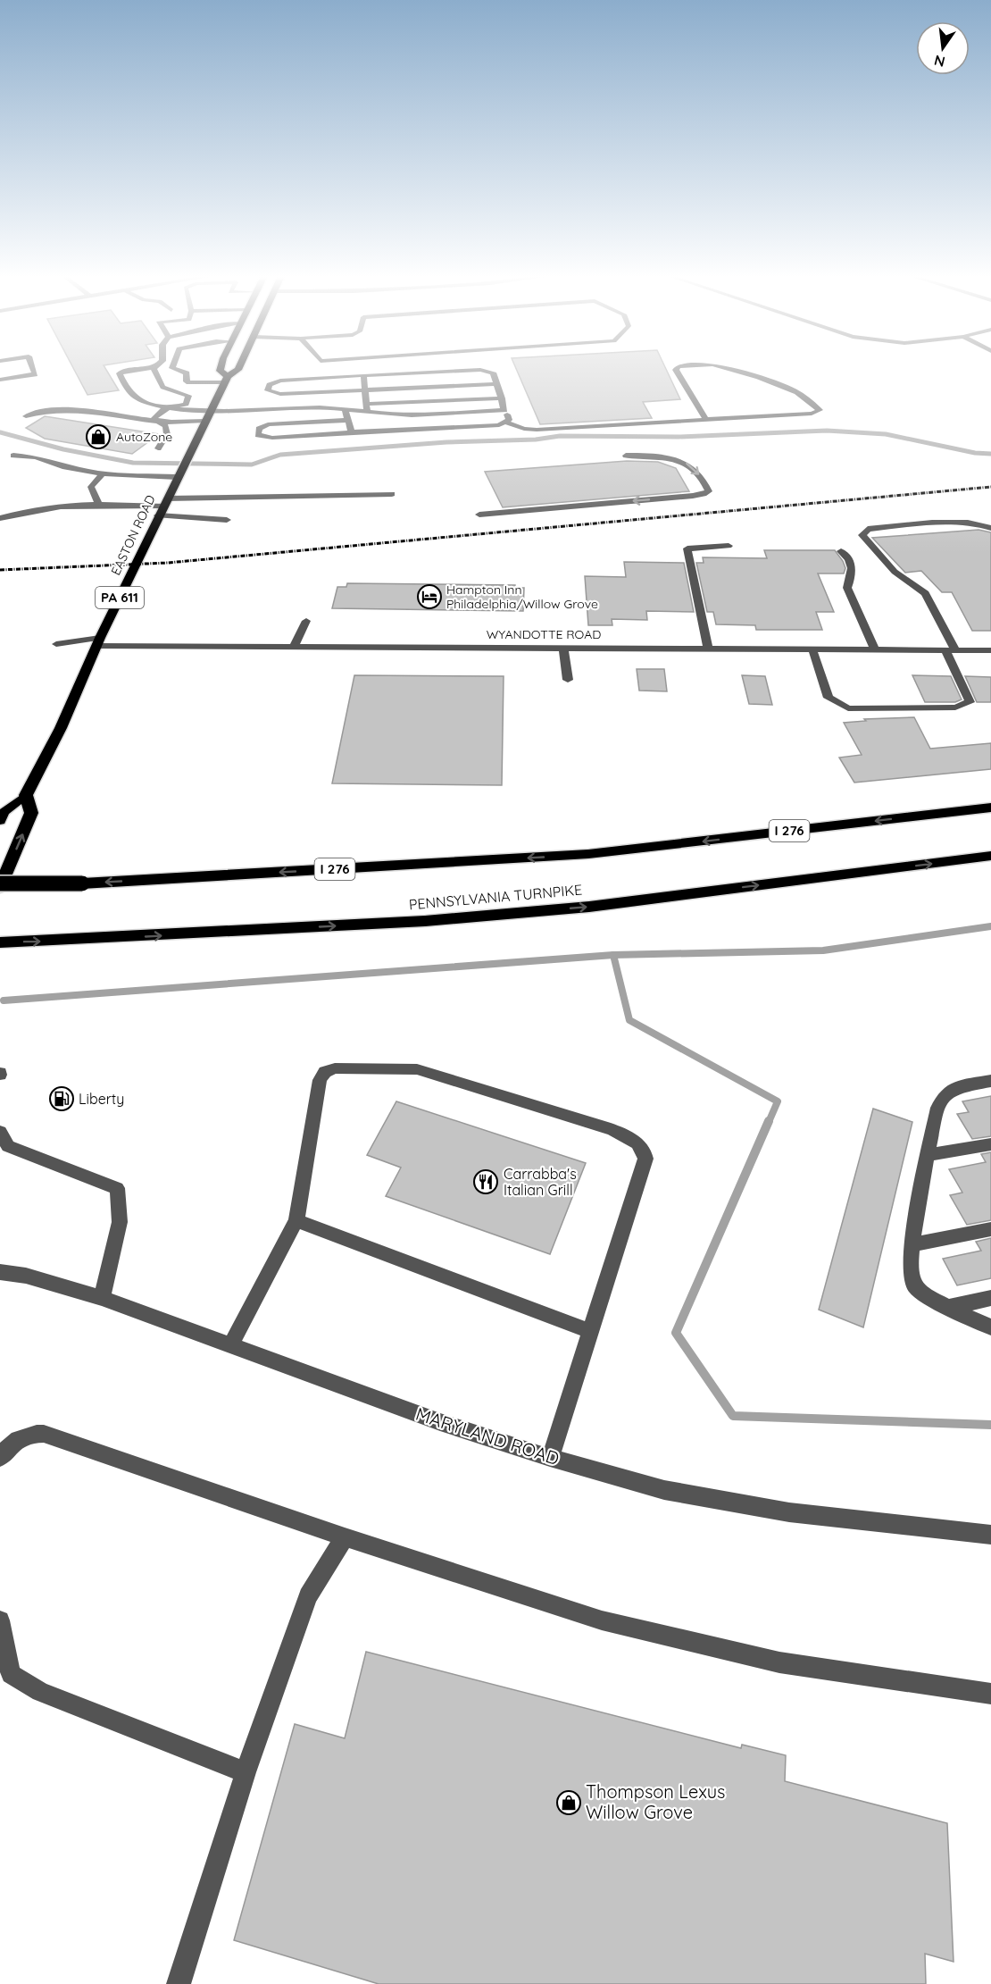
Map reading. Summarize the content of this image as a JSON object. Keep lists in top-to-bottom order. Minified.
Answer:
{"streets":{"highway":["EASTON ROAD","PA 611","I 276","PENNSYLVANIA TURNPIKE"],"street":["WYANDOTTE ROAD","MARYLAND ROAD"]},"crossings":[["EASTON ROAD","WYANDOTTE ROAD"]],"places":{"shop":["AutoZone","Thompson Lexus Willow Grove"],"hotel":["Hampton Inn Philadelphia/Willow Grove"],"fuel station":["Liberty"],"restaurant":["Carrabba's Italian Grill"]},"north":"bottom"}
